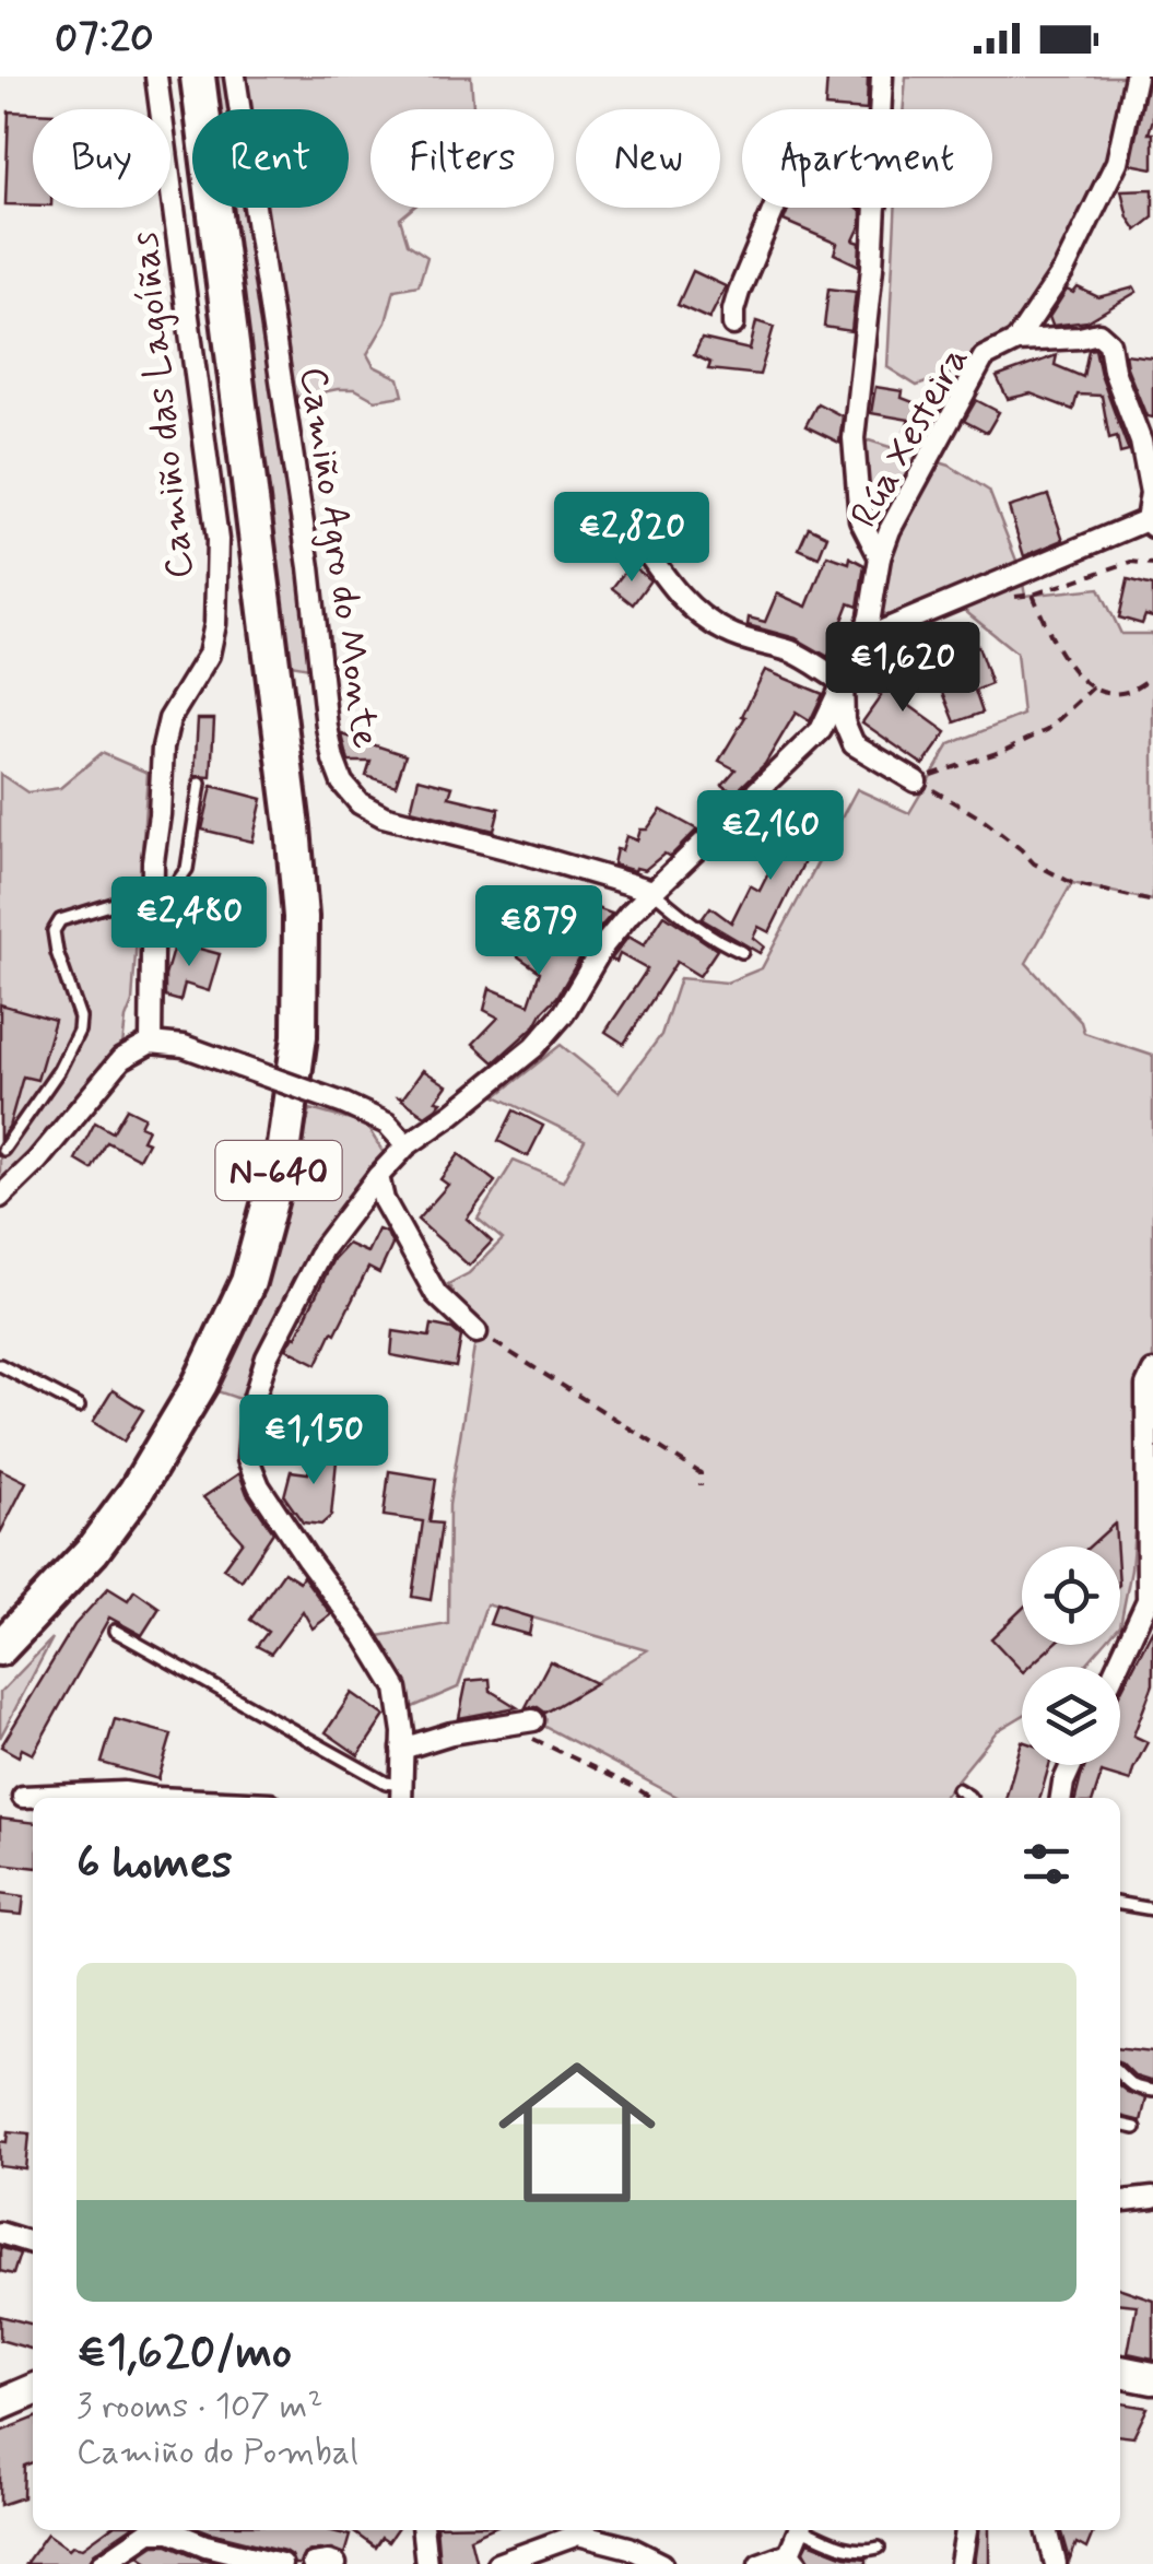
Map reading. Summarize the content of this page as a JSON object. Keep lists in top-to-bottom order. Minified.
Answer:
{"streets":{"highway":["N-640"],"street":["Camiño das Lagoíñas","Rúa Xesteira","Camiño Agro do Monte"]},"crossings":[["Rúa Xesteira","Camiño Agro do Monte"]],"page":{"status":"07:20","chip":["Buy","Rent","Filters","New","Apartment"],"price":["€2,820","€1,620","€2,160","€2,480","€879","€1,150"],"heading":"6 homes","list":[{"name":"€1,620/mo","note":"3 rooms · 107 m² · Camiño do Pombal"}]}}
